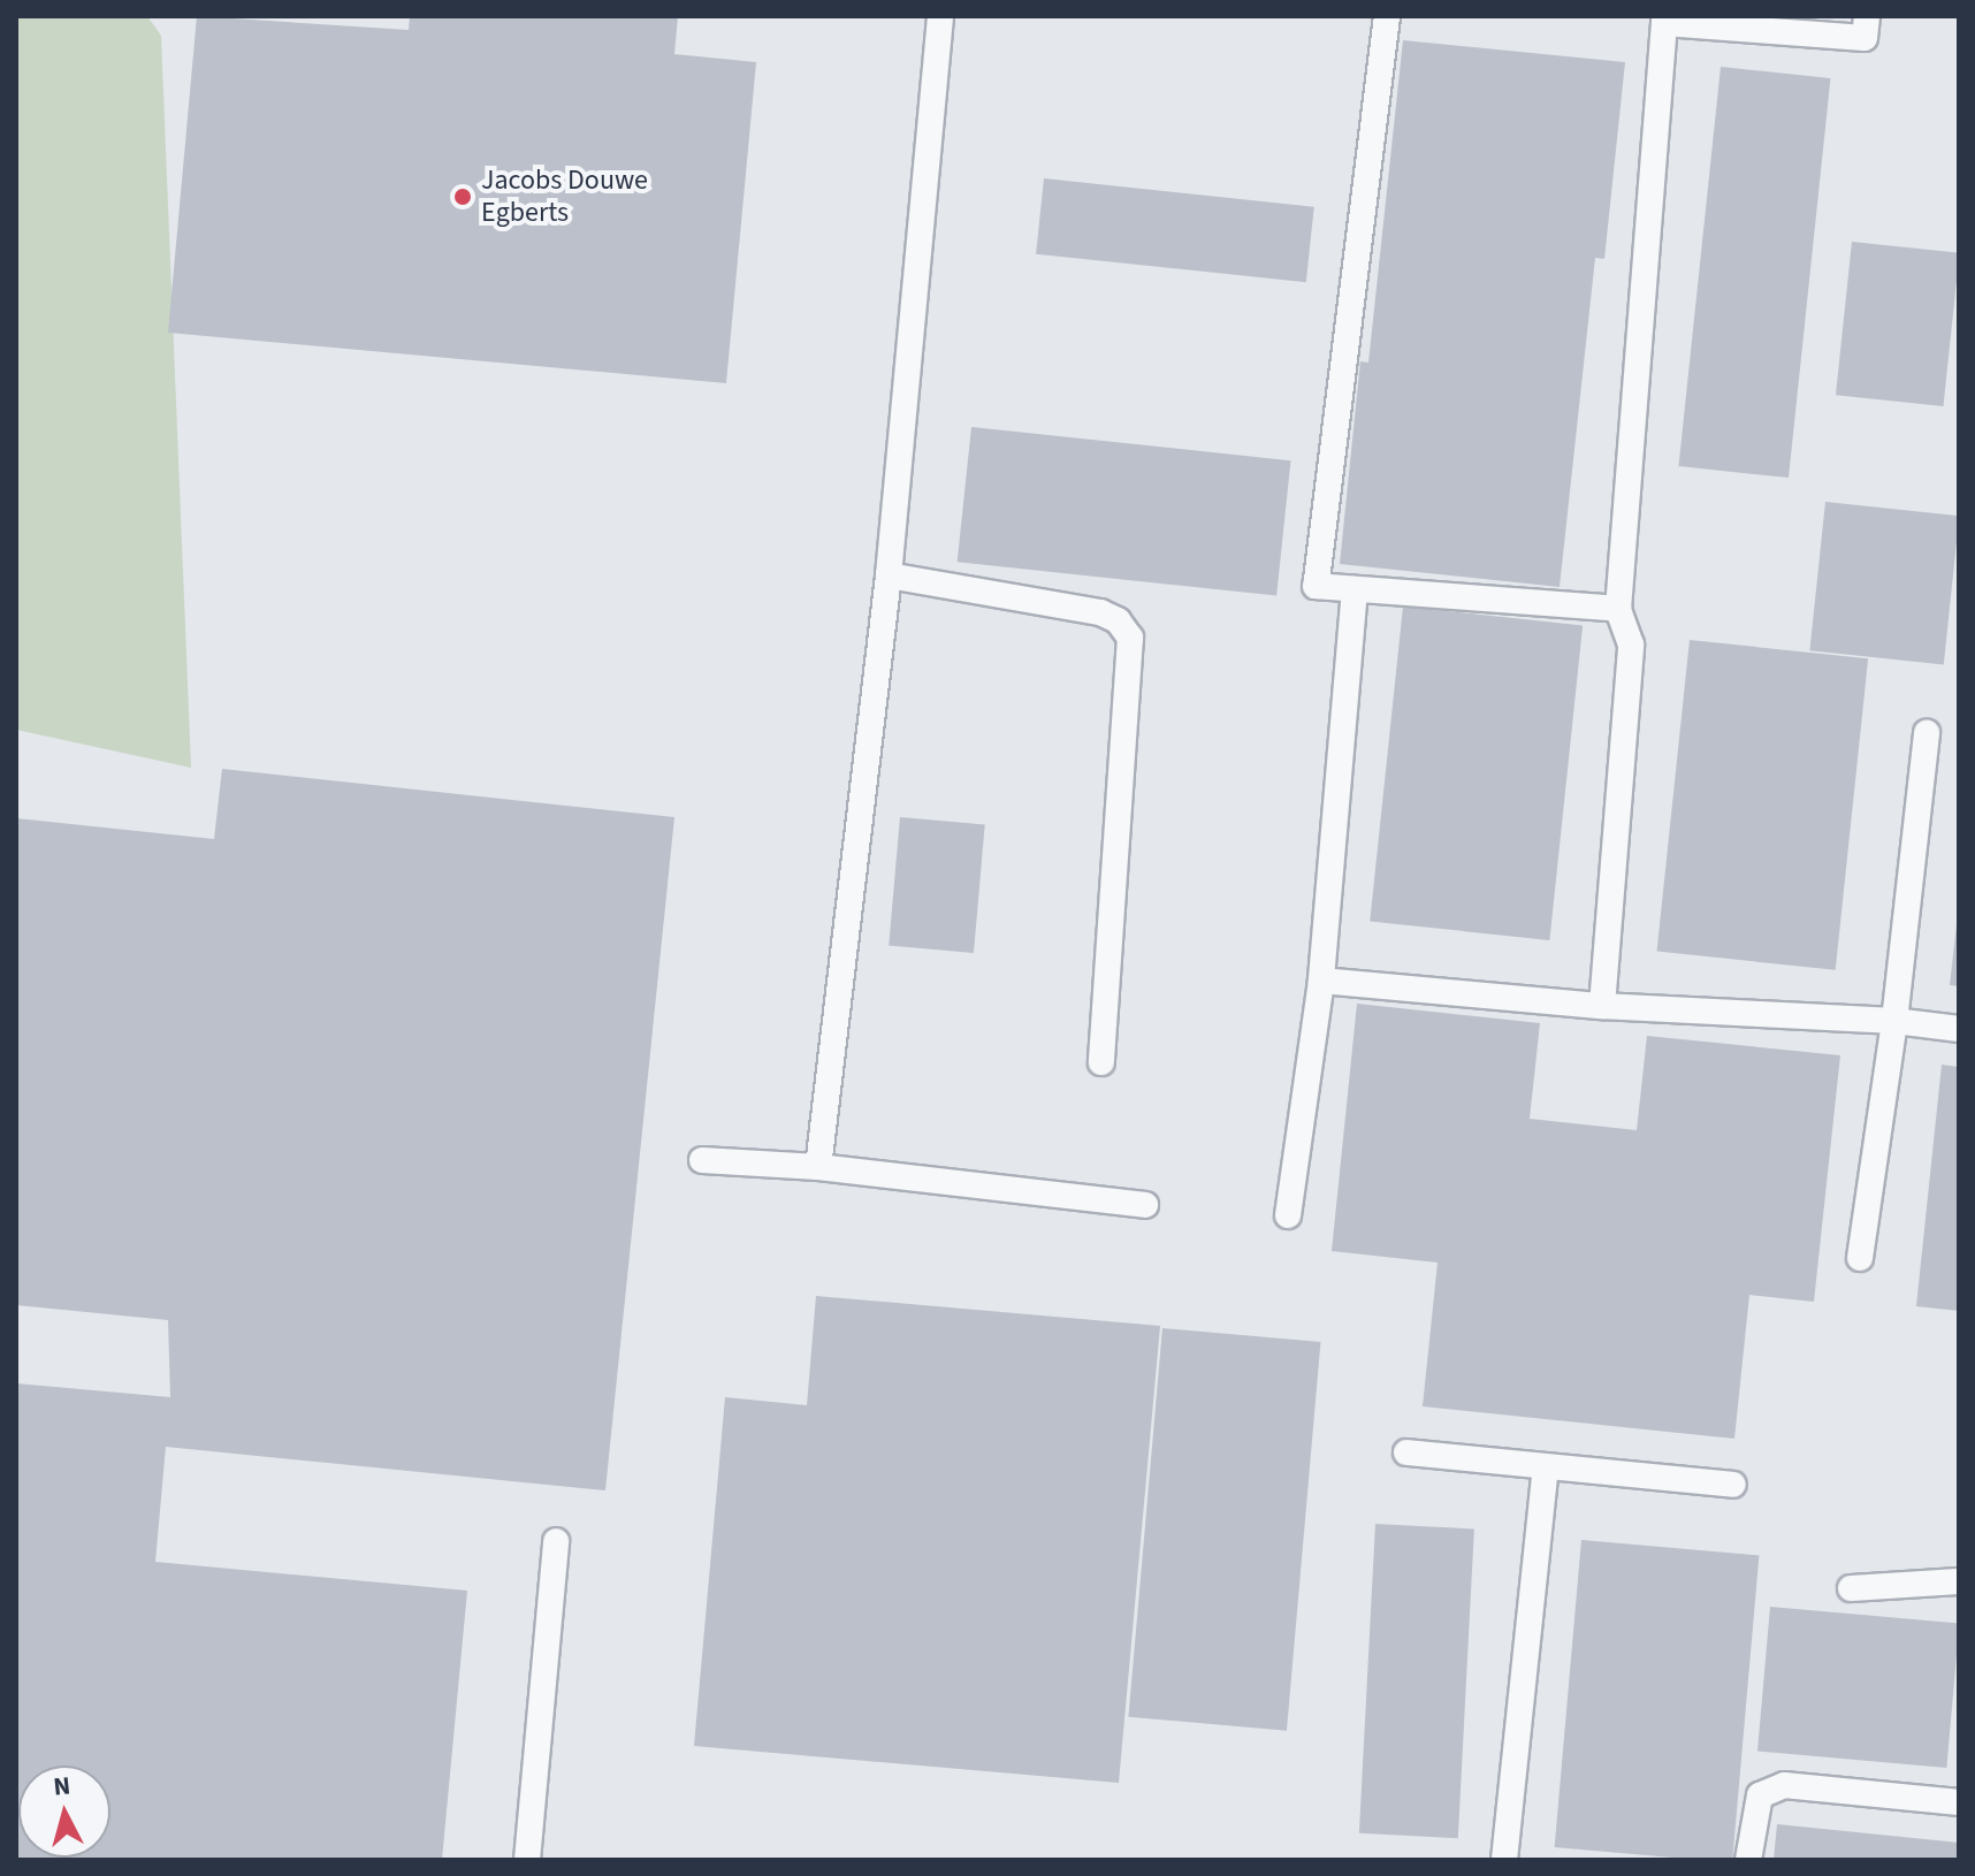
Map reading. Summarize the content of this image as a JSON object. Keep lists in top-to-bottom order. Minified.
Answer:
{"places":["Jacobs Douwe Egberts"],"north":"top"}
